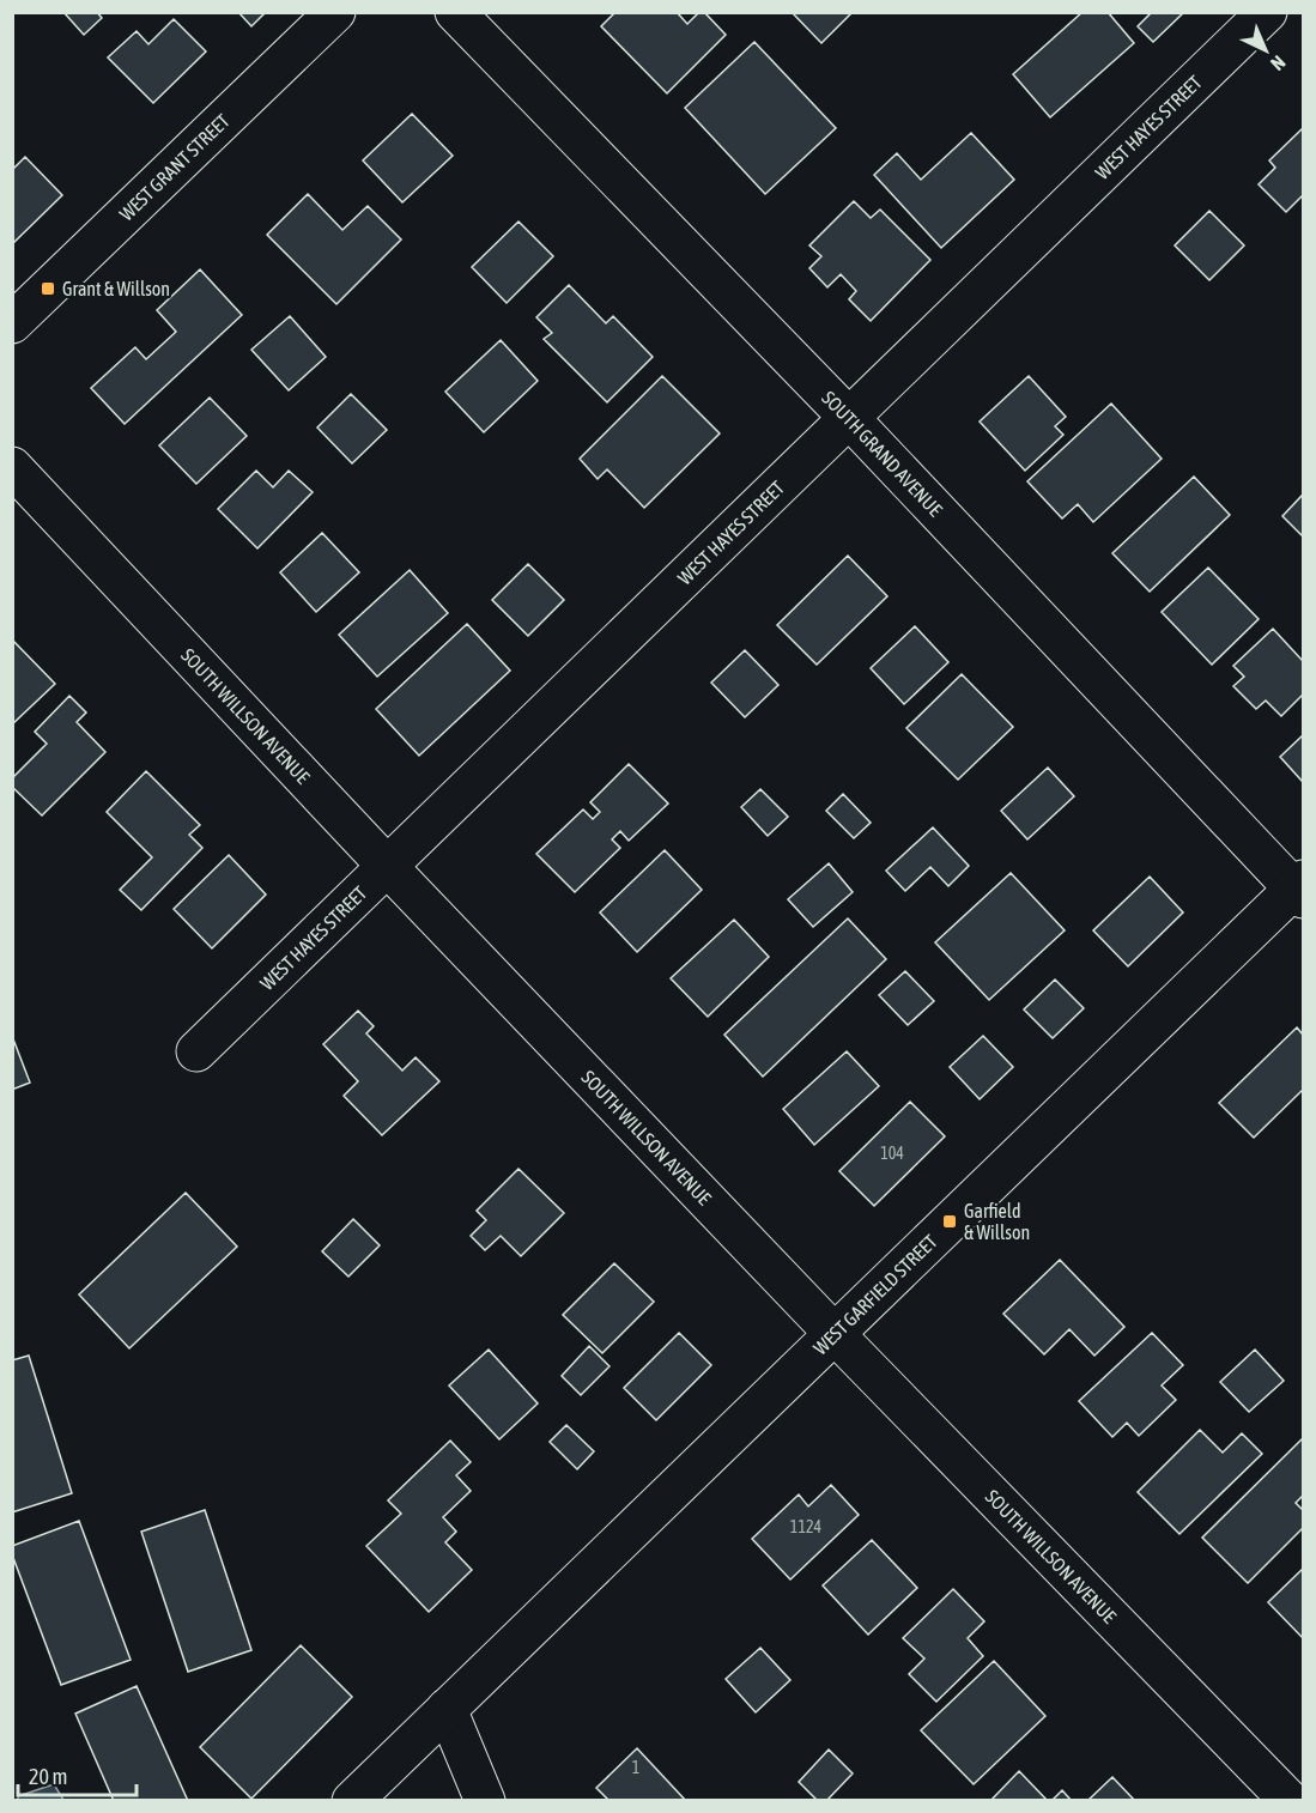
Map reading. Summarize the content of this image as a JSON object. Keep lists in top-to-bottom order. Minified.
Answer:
{"streets":{"street":["WEST HAYES STREET","WEST GRANT STREET","SOUTH GRAND AVENUE","SOUTH WILLSON AVENUE","WEST GARFIELD STREET"]},"crossings":[["WEST HAYES STREET","SOUTH GRAND AVENUE"],["WEST HAYES STREET","SOUTH WILLSON AVENUE"],["SOUTH GRAND AVENUE","WEST GARFIELD STREET"],["SOUTH WILLSON AVENUE","WEST GARFIELD STREET"]],"places":{"transit":["Grant & Willson","Garfield & Willson"]},"house_numbers":["104","1124","1"],"scale_bar":"20 m","north":"bottom right"}
